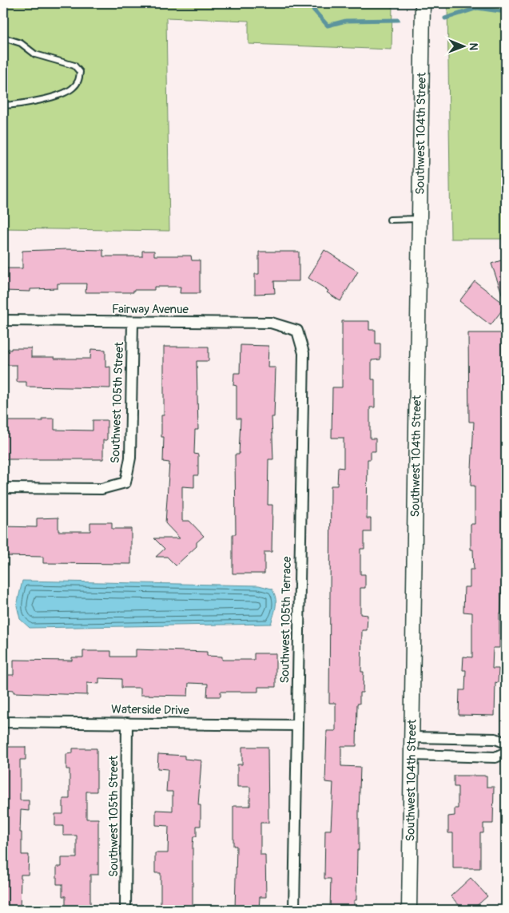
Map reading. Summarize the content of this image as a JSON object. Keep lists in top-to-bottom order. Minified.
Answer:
{"streets":{"main road":["Southwest 104th Street"],"street":["Fairway Avenue","Southwest 105th Street","Southwest 105th Terrace","Waterside Drive"]},"crossings":[["Fairway Avenue","Southwest 105th Street"],["Fairway Avenue","Southwest 105th Terrace"],["Southwest 105th Street","Waterside Drive"],["Southwest 105th Terrace","Waterside Drive"]],"north":"right"}
